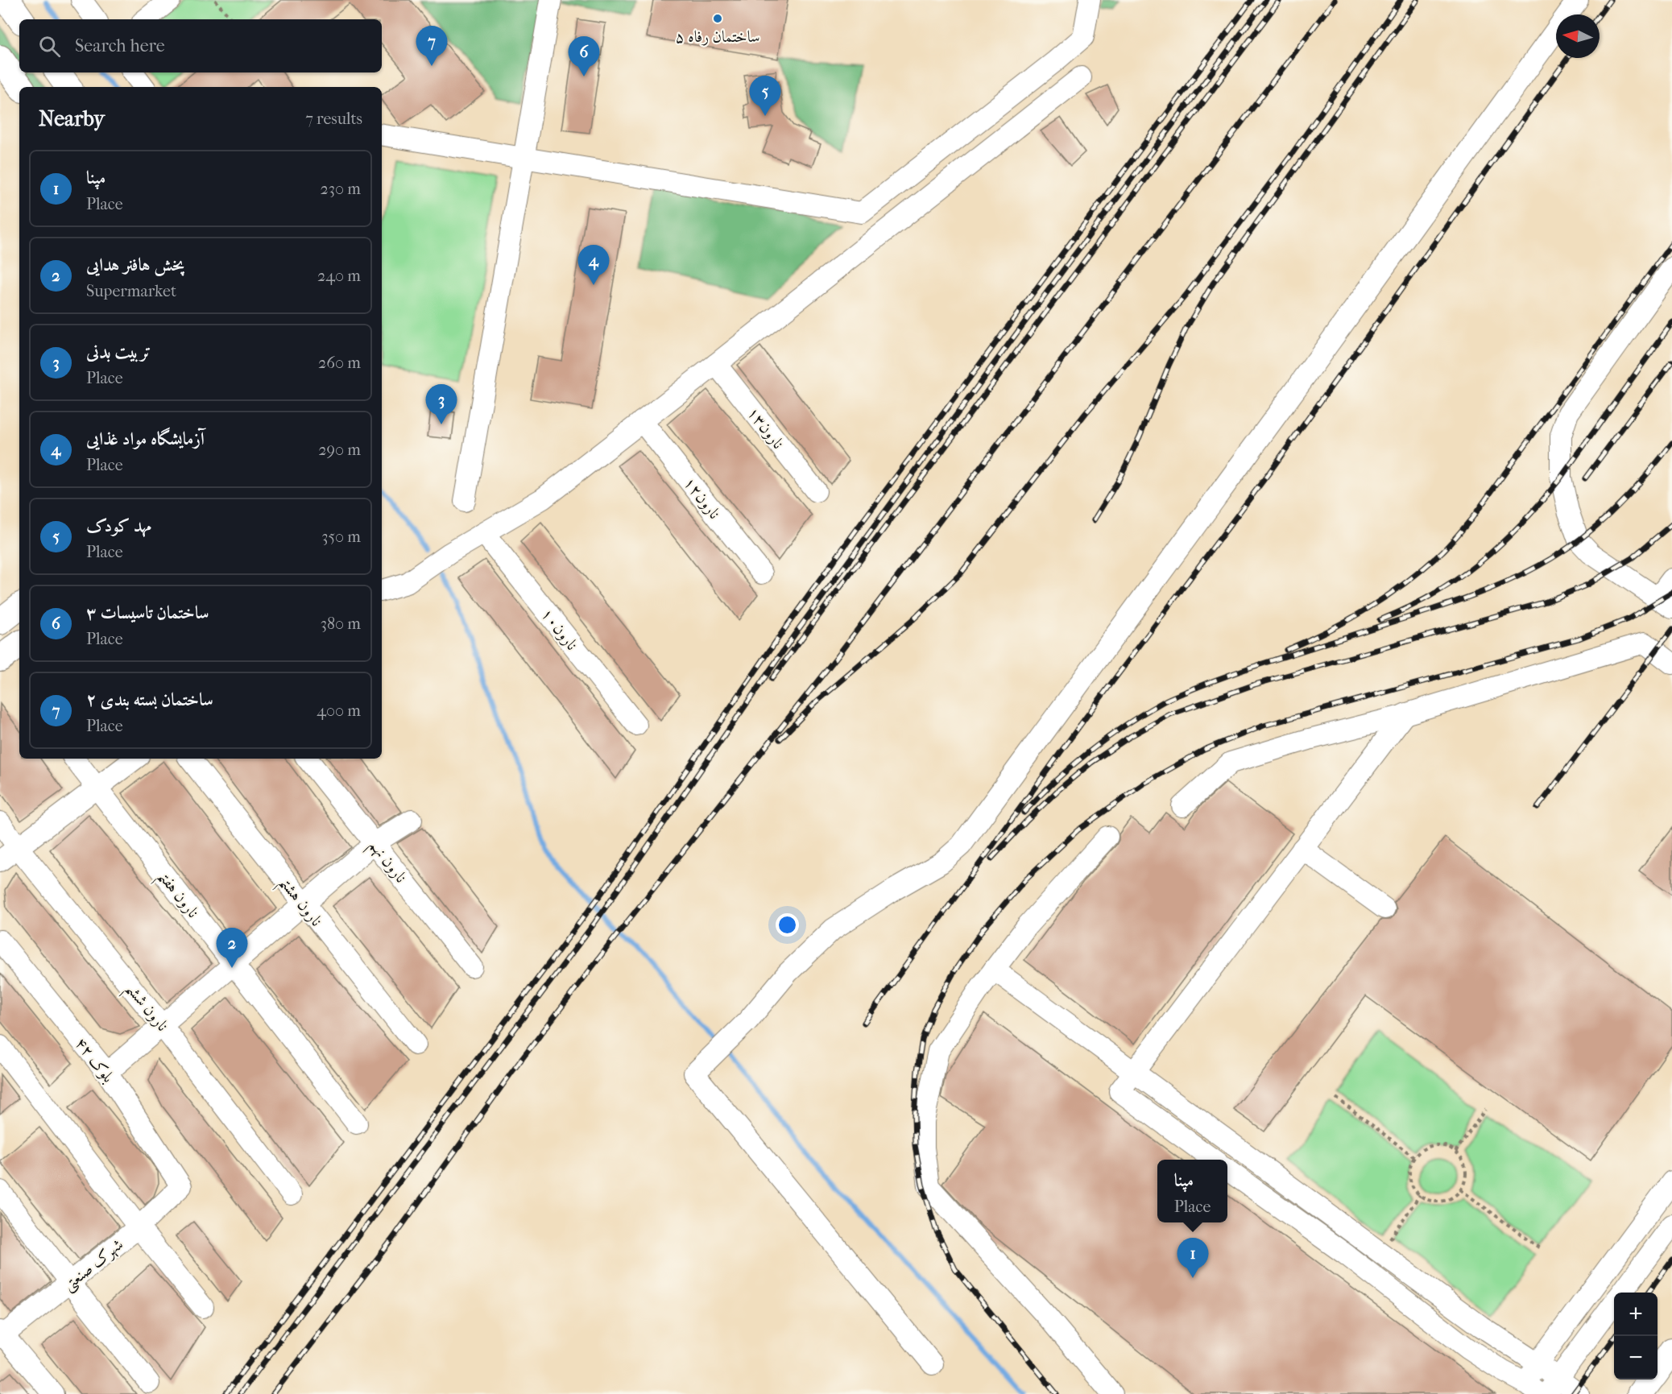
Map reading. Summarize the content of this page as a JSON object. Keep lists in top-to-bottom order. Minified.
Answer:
{"streets":{"street":["نارون۱۳","نارون۱۲","نارون۱۰","نارون نهم","نارون هفتم","نارون هشتم","نارون ششم","بلوک ۴۲","شهرک صنعتی"]},"crossings":[["بلوک ۴۲","شهرک صنعتی"]],"places":["۵ ساختمان رفاه"],"north":"left","page":{"search":"Search here","pins":["7","6","5","4","3","2","1"],"heading":["Nearby","7 results"],"list":[{"mark":"1","name":"مپنا","note":"Place","value":"230 m"},{"mark":"2","name":"پخش هافنر هدایی","note":"Supermarket","value":"240 m"},{"mark":"3","name":"تربیت بدنی","note":"Place","value":"260 m"},{"mark":"4","name":"آزمایشگاه مواد غذایی","note":"Place","value":"290 m"},{"mark":"5","name":"مهد کودک","note":"Place","value":"350 m"},{"mark":"6","name":"۳ ساختمان تاسیسات","note":"Place","value":"380 m"},{"mark":"7","name":"۲ ساختمان بسته بندی","note":"Place","value":"400 m"}],"popup":["مپنا","Place"],"map_buttons":["+","−"]}}
